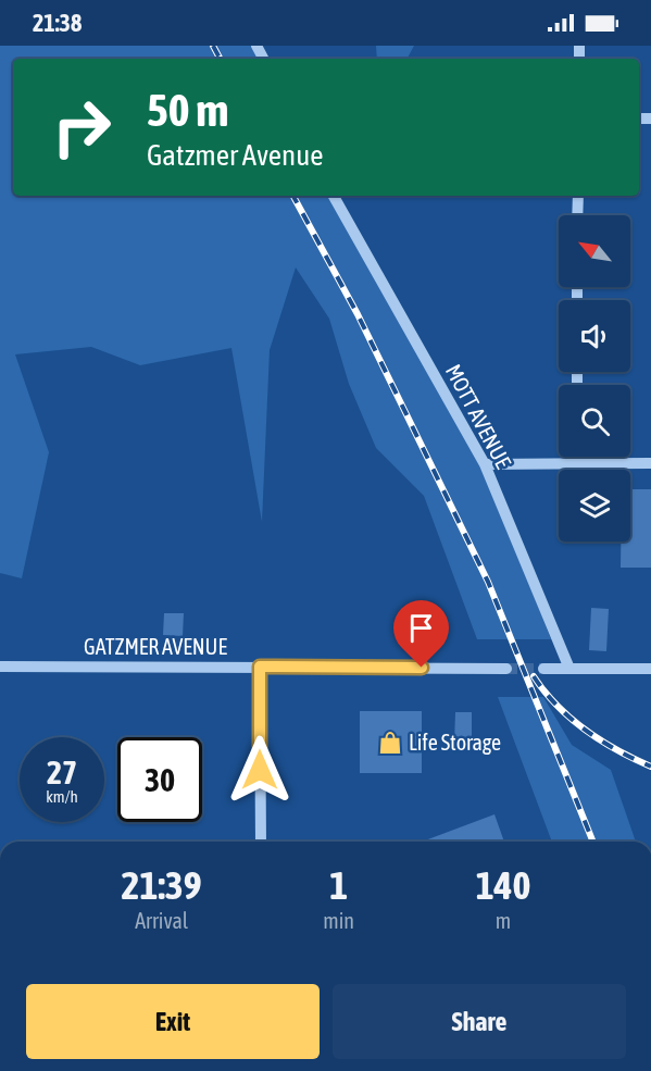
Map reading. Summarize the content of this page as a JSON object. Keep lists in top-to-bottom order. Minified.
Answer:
{"streets":{"street":["MOTT AVENUE","GATZMER AVENUE"]},"places":{"shop":["Life Storage"]},"north":"top left","page":{"status":"21:38","turn":["50 m","Gatzmer Avenue"],"speed":"27 km/h","limit":"30","eta":["21:39","Arrival","1","min","140","m"],"buttons":["Exit","Share"]}}
